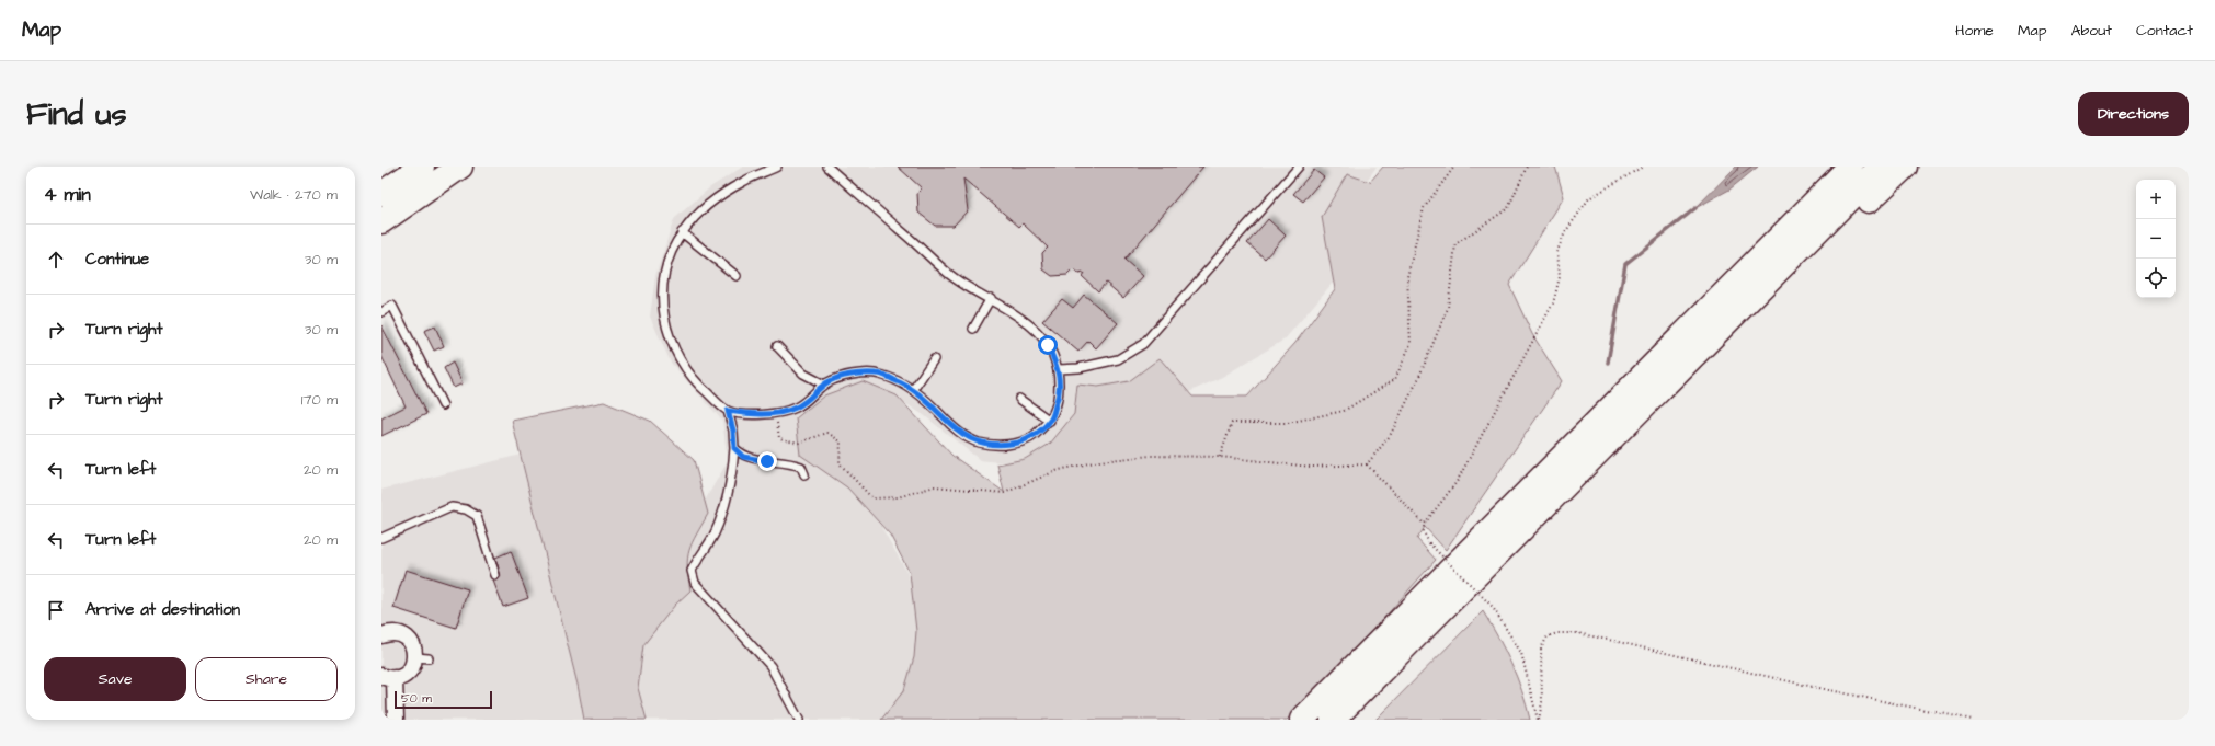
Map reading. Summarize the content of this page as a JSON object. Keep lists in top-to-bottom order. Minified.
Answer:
{"scale_bar":"50 m","page":{"header":"Map","nav":["Home","Map","About","Contact"],"buttons":["Directions",["Save","Share"]],"title":"Find us","heading":["4 min","Walk · 270 m"],"map_buttons":["+","−"],"list":[["Continue","30 m"],["Turn right","30 m"],["Turn right","170 m"],["Turn left","20 m"],["Turn left","20 m"],"Arrive at destination"],"scale":"50 m"}}
